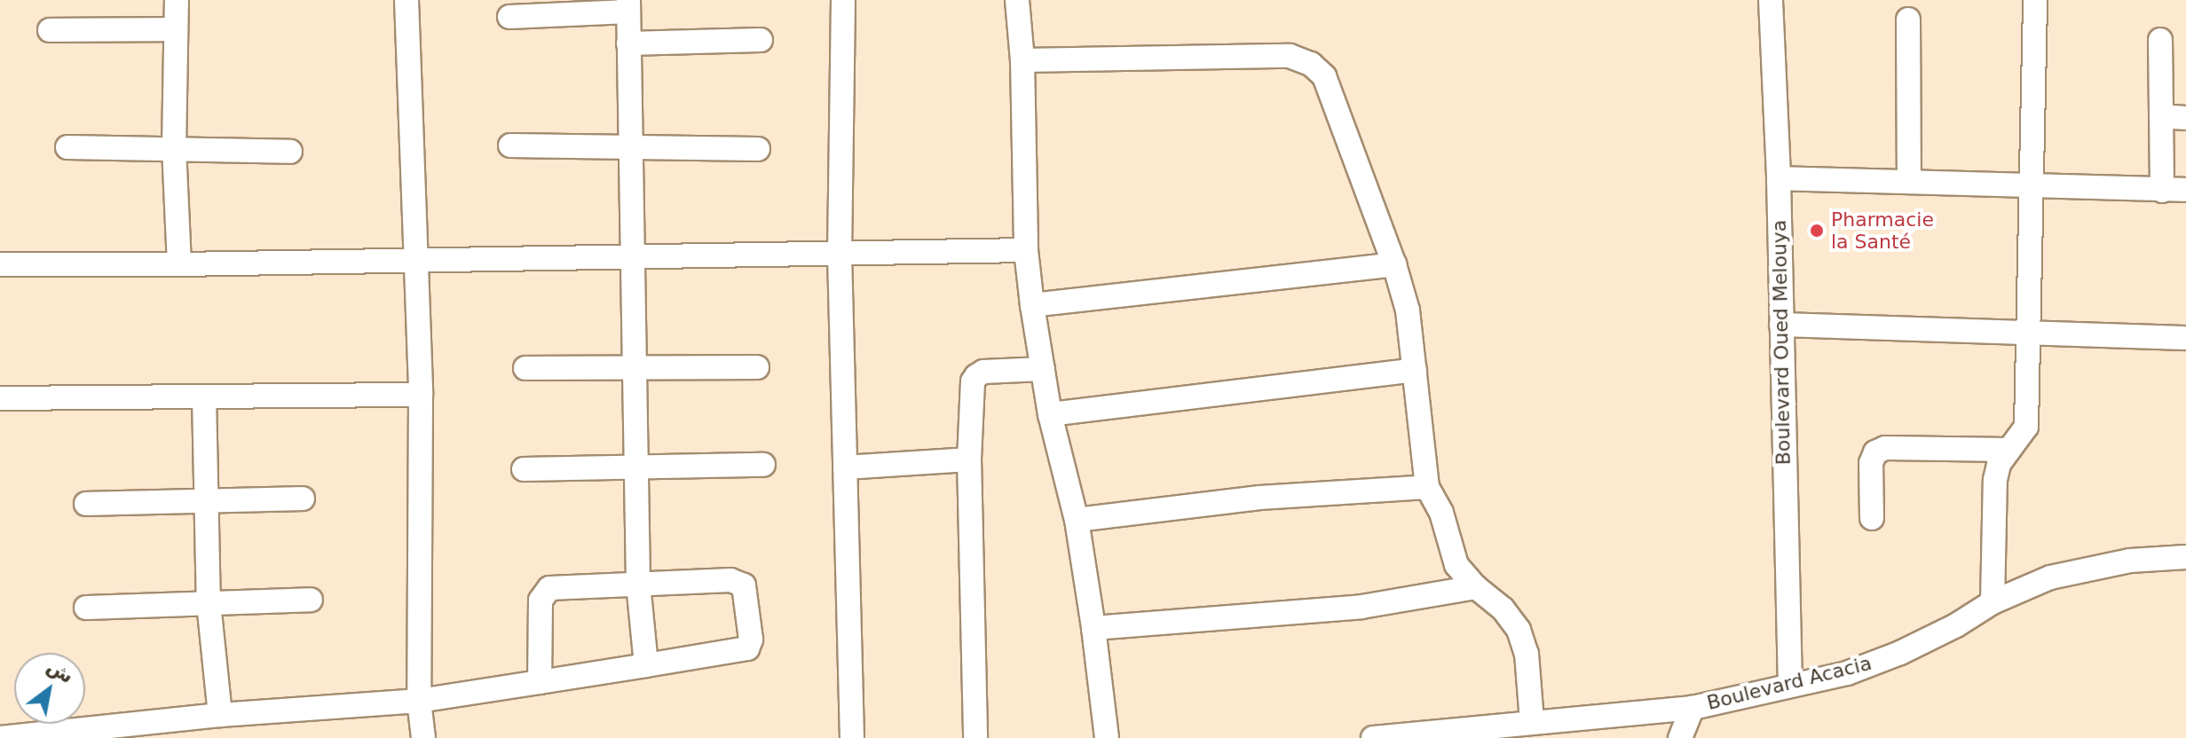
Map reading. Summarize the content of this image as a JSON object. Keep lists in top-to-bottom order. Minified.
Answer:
{"streets":{"street":["Boulevard Oued Melouya","Boulevard Acacia"]},"crossings":[["Boulevard Oued Melouya","Boulevard Acacia"]],"places":["Pharmacie la Santé"],"north":"top right"}
